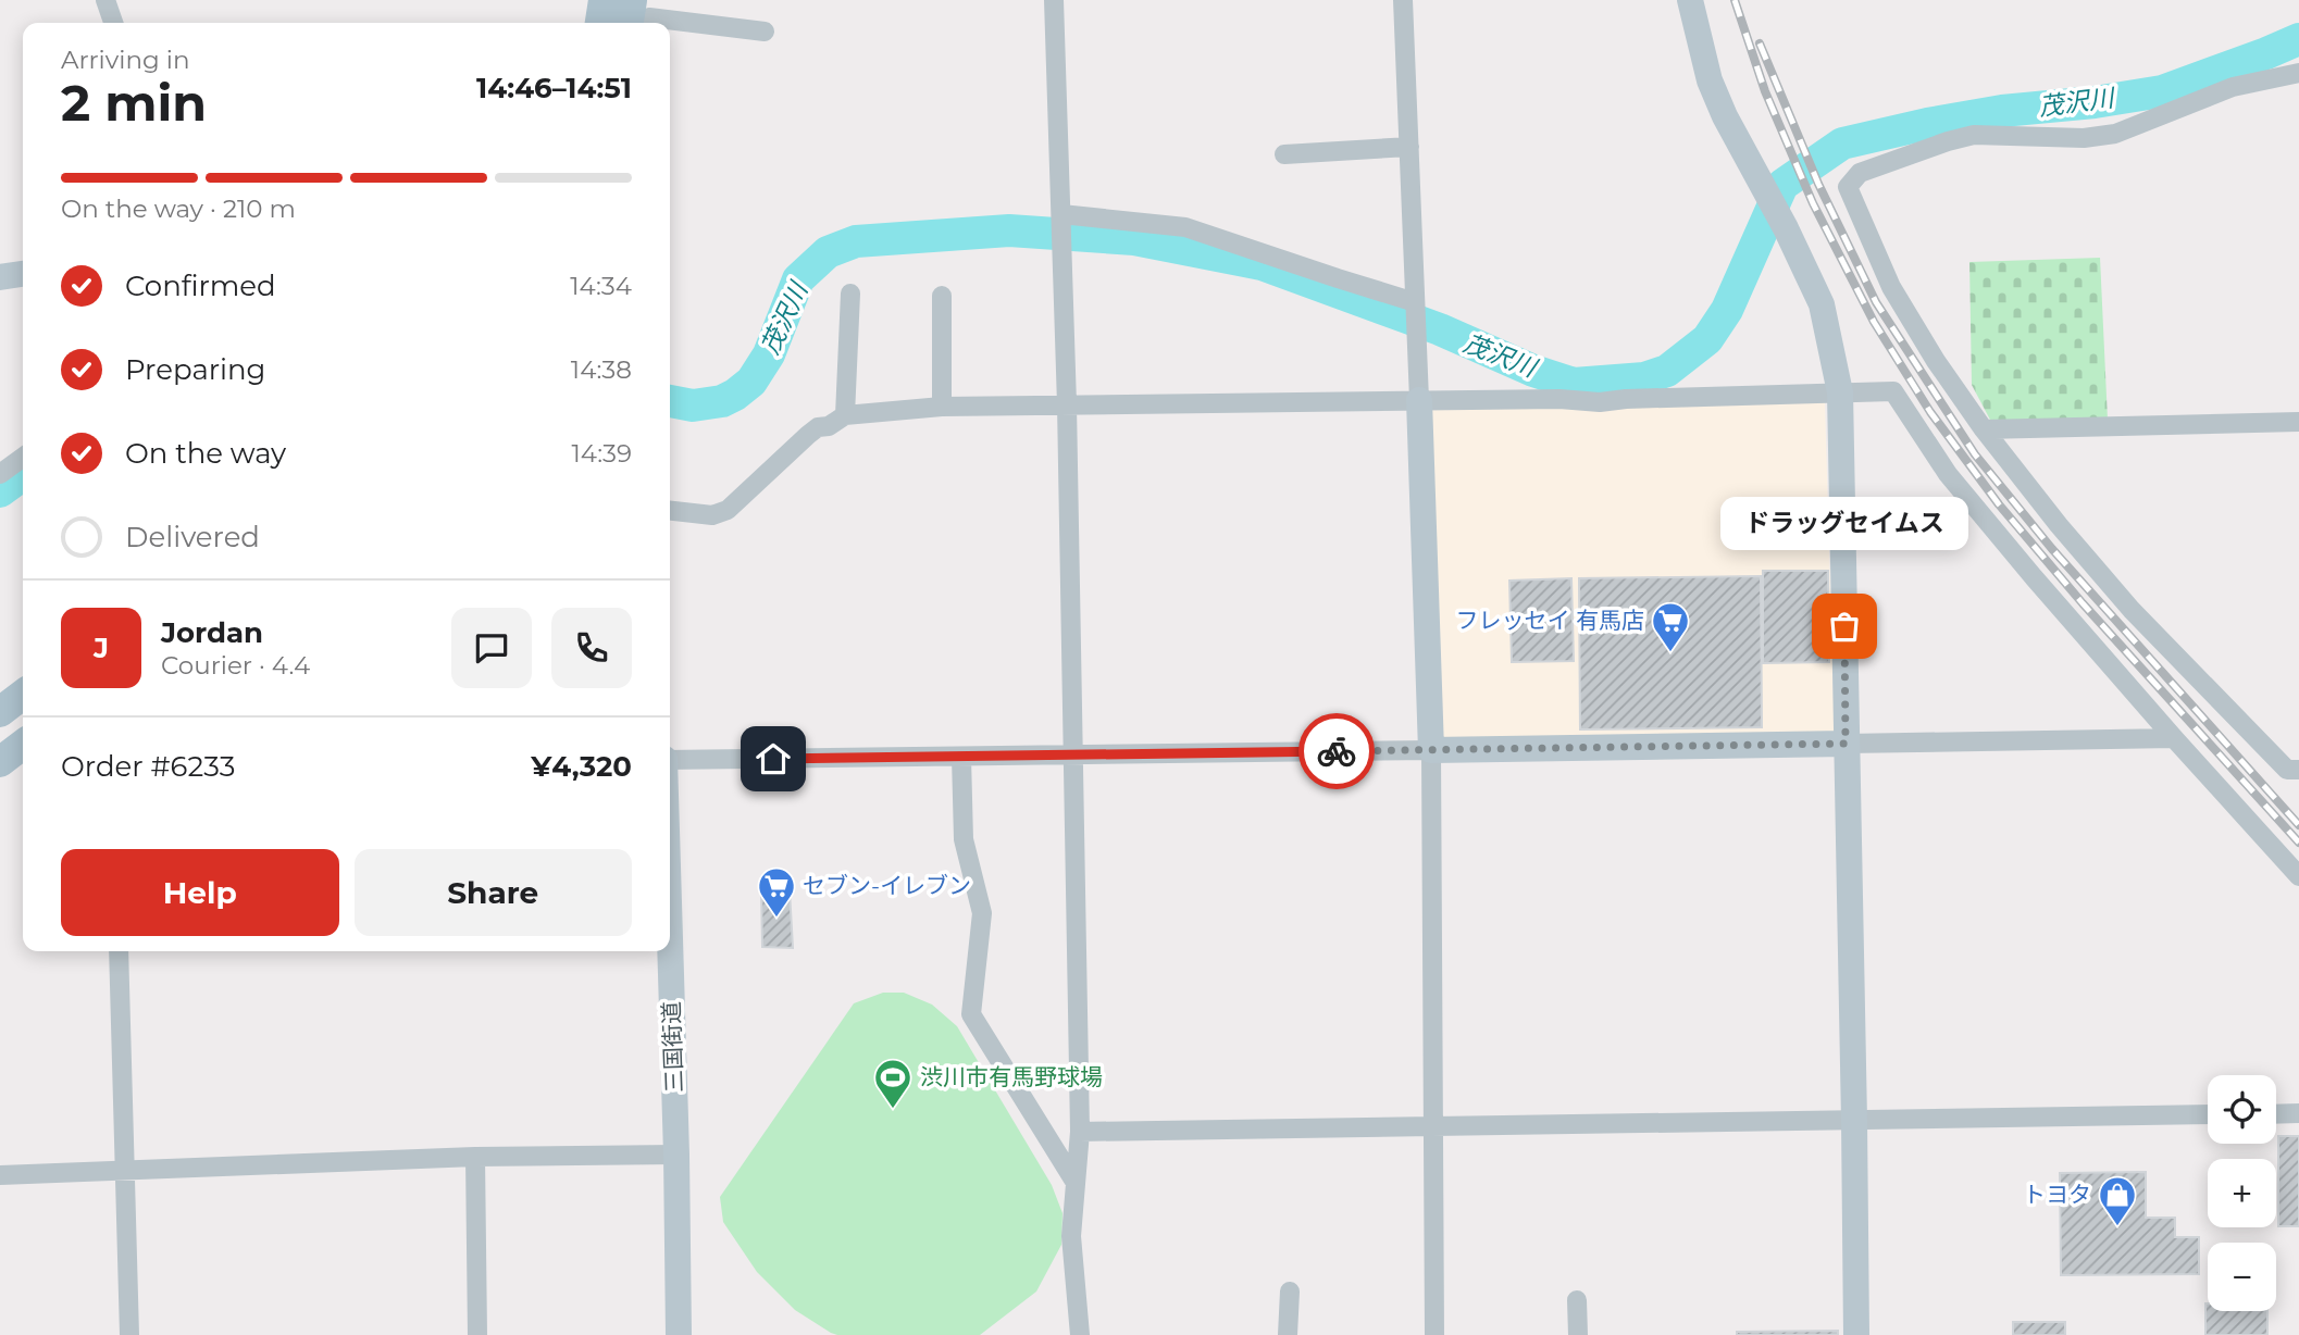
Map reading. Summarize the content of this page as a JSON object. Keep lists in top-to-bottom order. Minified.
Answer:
{"streets":{"street":["三国街道"]},"water":["茂沢川"],"places":{"other":["ドラッグセイムス"],"supermarket":["フレッセイ 有馬店","セブン-イレブン"],"sports":["渋川市有馬野球場"],"shop":["トヨタ"]},"page":{"heading":["2 min","Arriving in","14:46–14:51"],"panel":["Jordan","Courier · 4.4","Order #6233","¥4,320"],"bar":"On the way · 210 m","list":[["Confirmed","14:34"],["Preparing","14:38"],["On the way","14:39"],"Delivered"],"bubble":"ドラッグセイムス","round":"J","buttons":["Help","Share"],"map_buttons":["+","−"]}}
